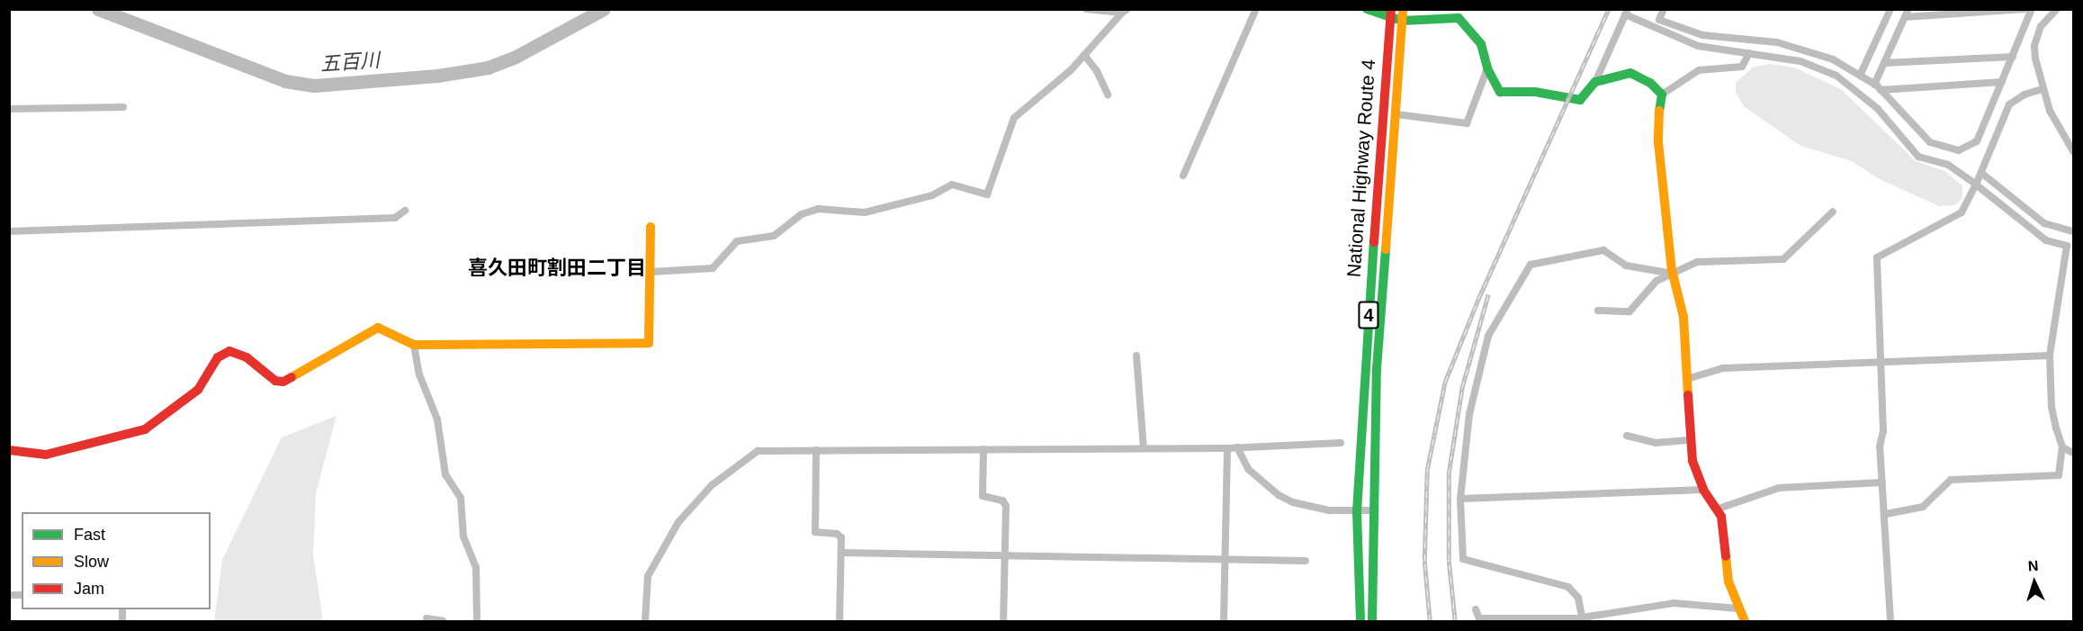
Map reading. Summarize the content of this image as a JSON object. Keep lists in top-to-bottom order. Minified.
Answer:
{"streets":{"main road":["National Highway Route 4","4"]},"districts":["喜久田町割田二丁目"],"water":["五百川"],"legend":["Fast","Slow","Jam"],"north":"top"}
